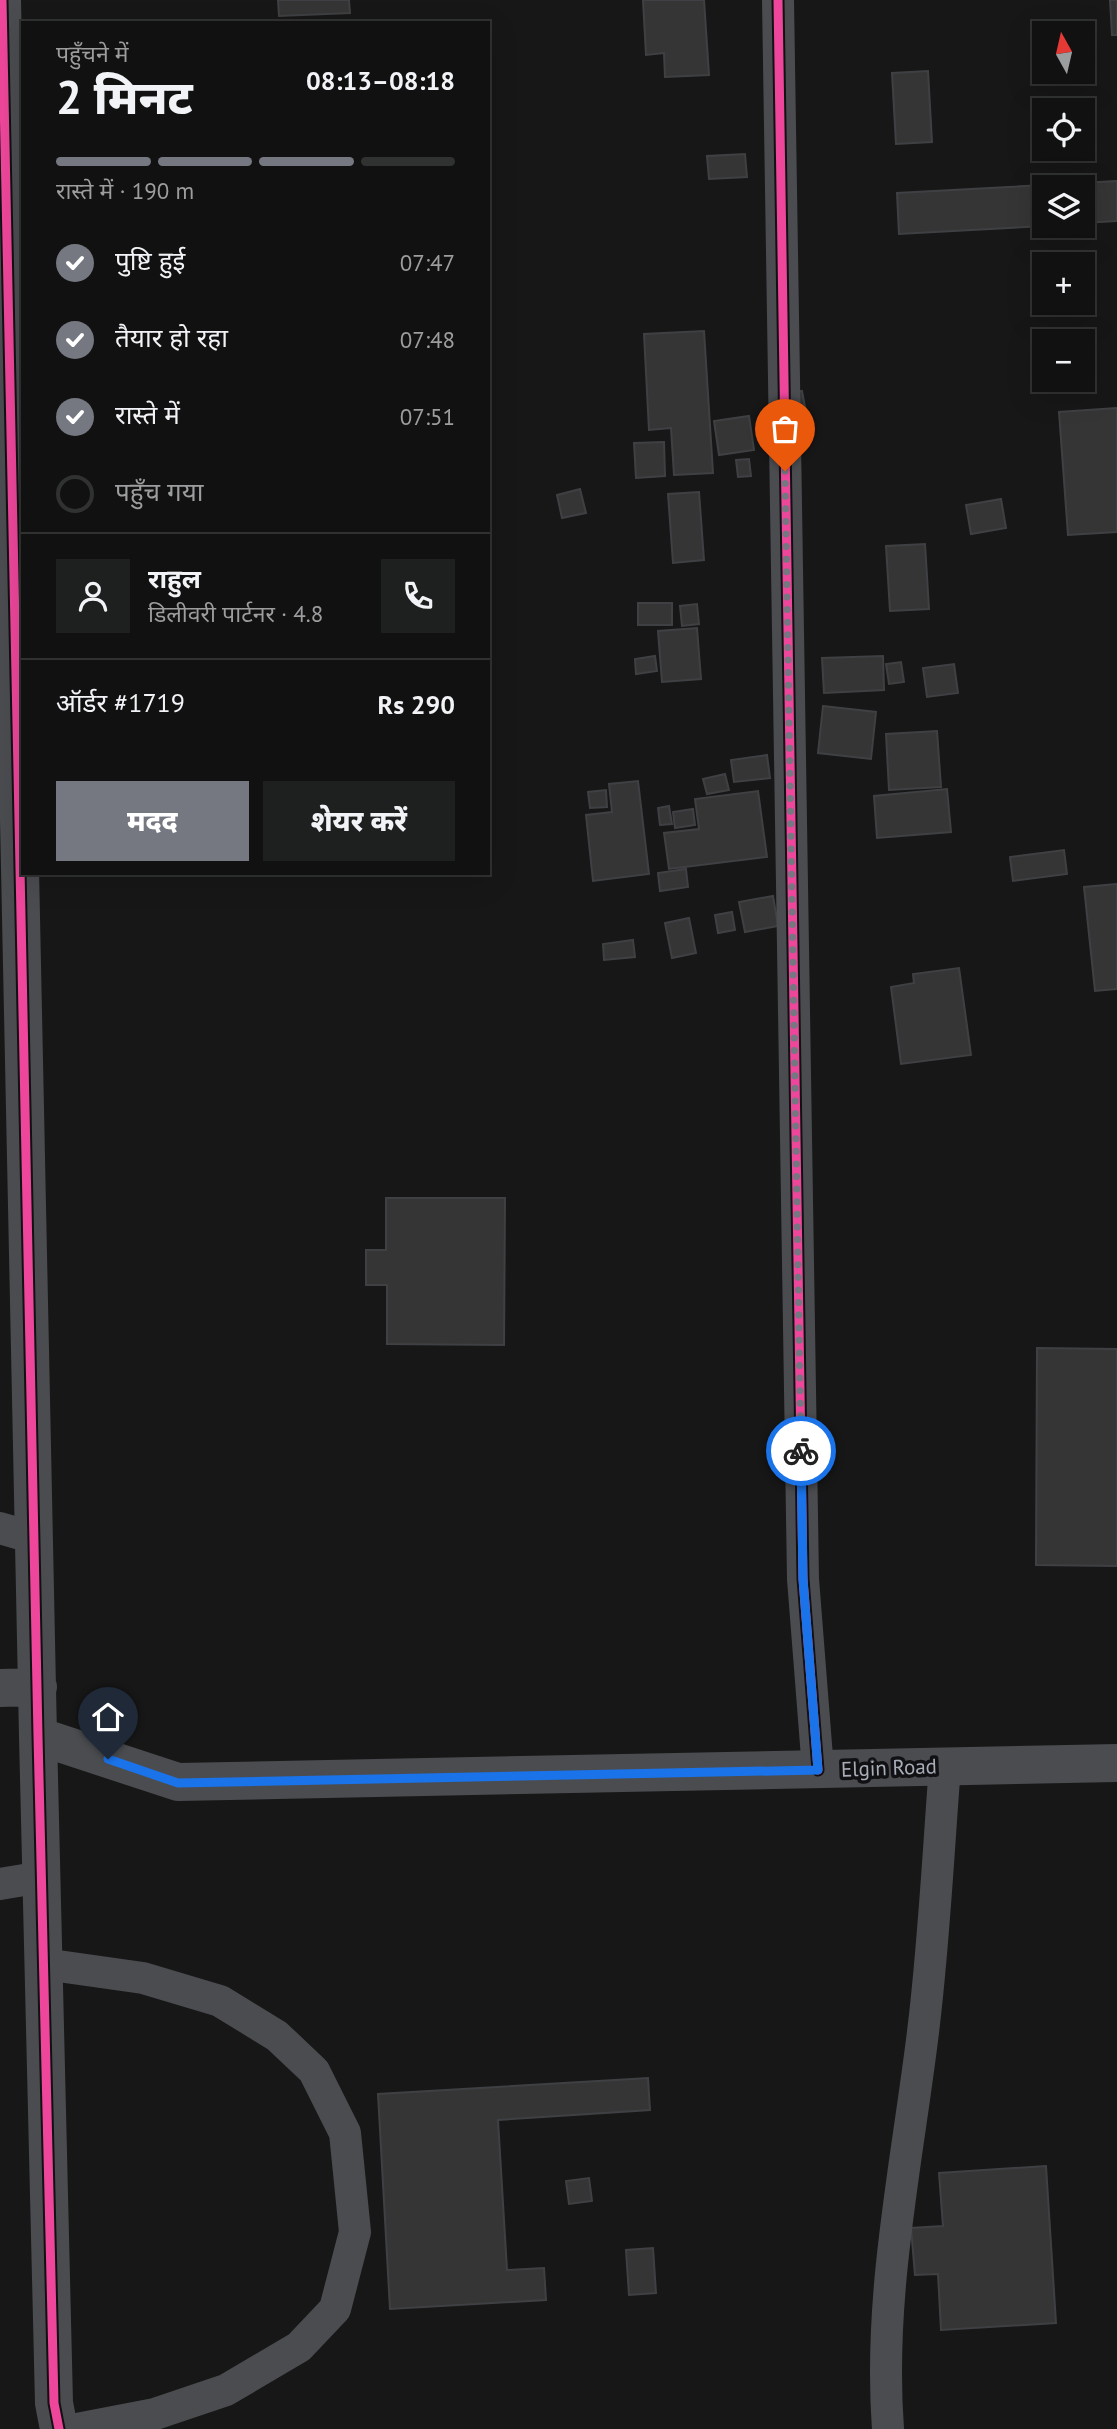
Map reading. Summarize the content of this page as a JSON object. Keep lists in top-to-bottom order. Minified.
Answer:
{"streets":{"street":["Elgin Road"]},"north":"top","page":{"map_buttons":["+","−"],"heading":["2 मिनट","पहुँचने में","08:13–08:18"],"panel":["राहुल","डिलीवरी पार्टनर · 4.8","ऑर्डर #1719","Rs 290"],"bar":"रास्ते में · 190 m","list":[["पुष्टि हुई","07:47"],["तैयार हो रहा","07:48"],["रास्ते में","07:51"],"पहुँच गया"],"buttons":["मदद","शेयर करें"]}}
